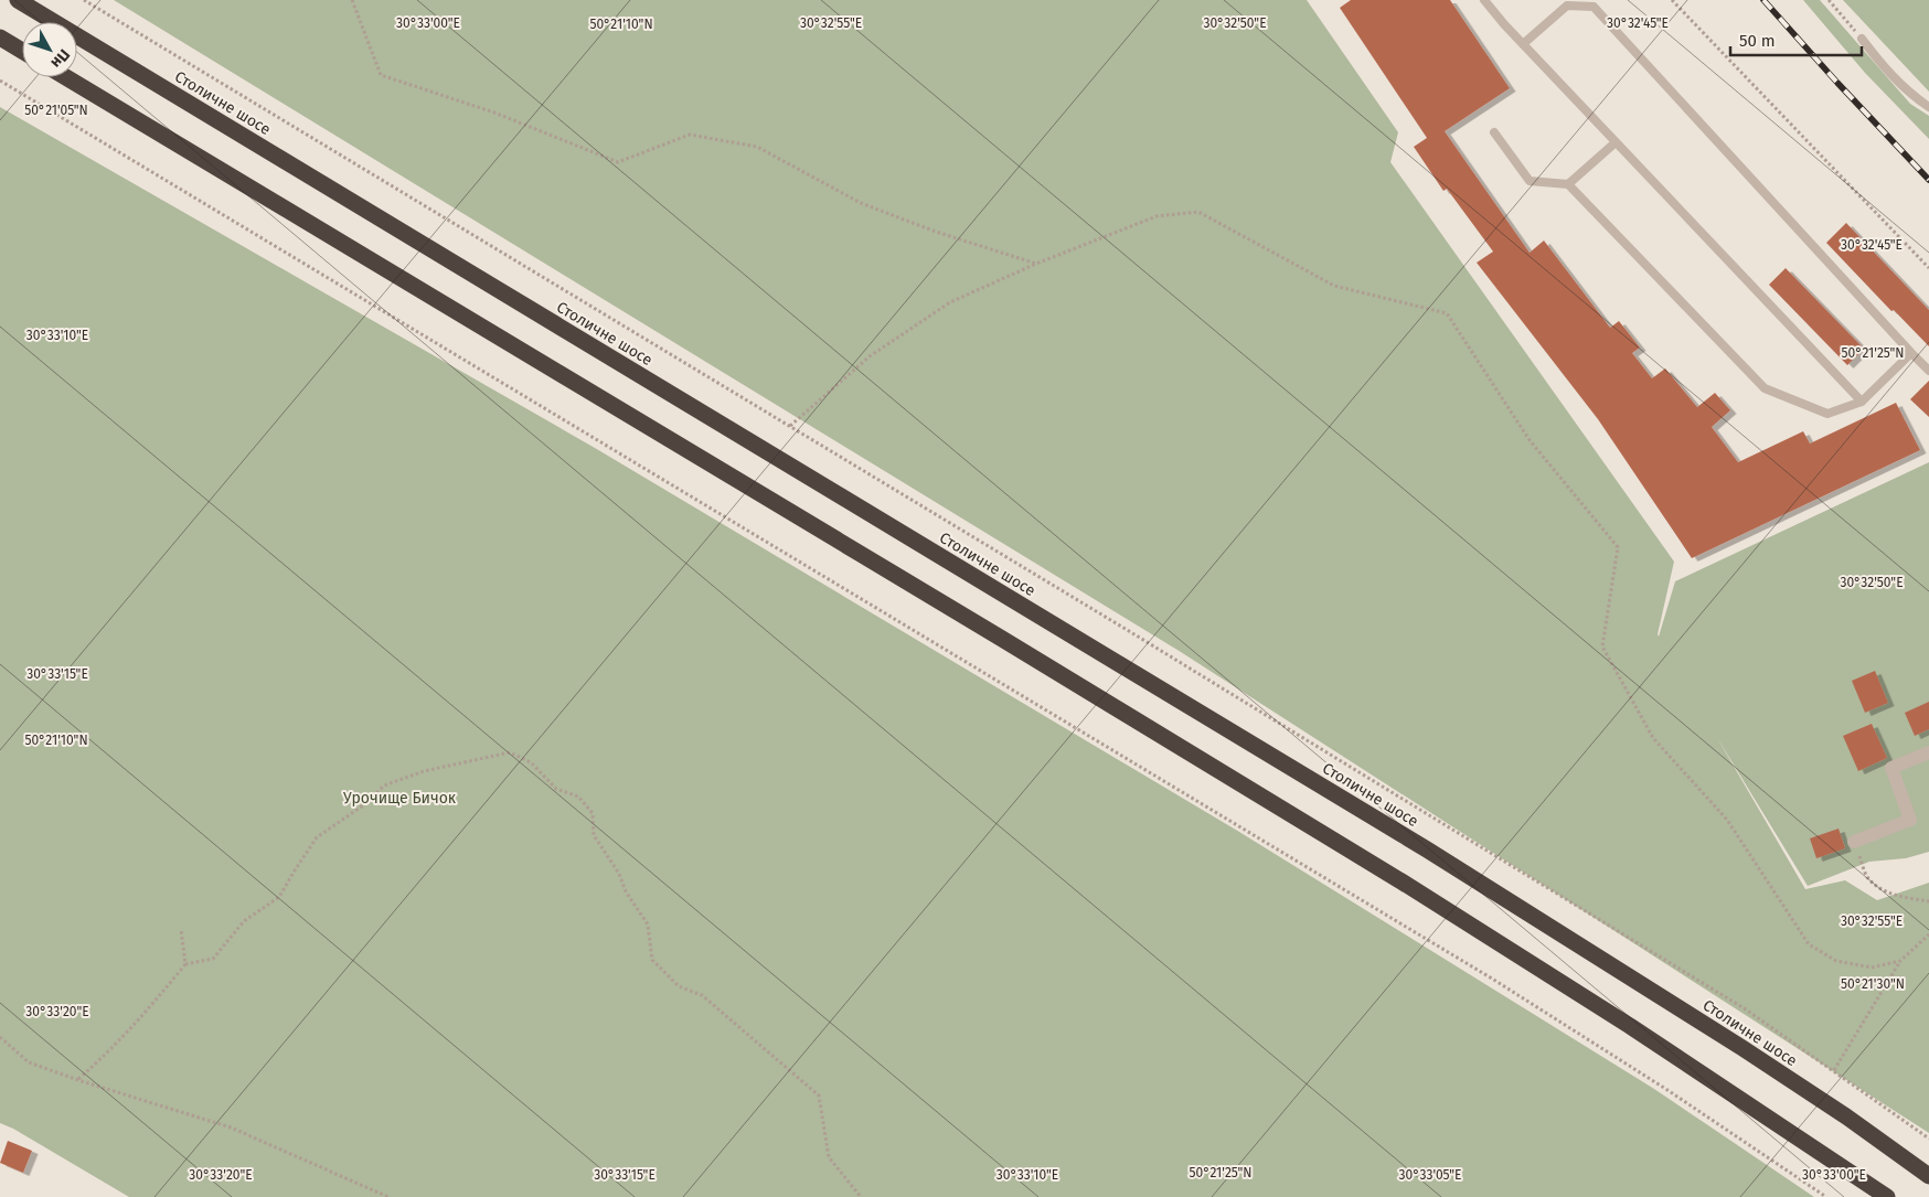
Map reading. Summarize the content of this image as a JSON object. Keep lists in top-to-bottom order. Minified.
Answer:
{"streets":{"highway":["Столичне шосе"]},"parks":["Урочище Бичок"],"scale_bar":"50 m","north":"bottom right","coordinates":["30°33'00\"E","30°32'55\"E","30°32'50\"E","30°32'45\"E","50°21'10\"N","50°21'05\"N","30°33'10\"E","50°21'25\"N","30°33'15\"E","50°21'30\"N","30°33'20\"E","30°33'05\"E"]}
